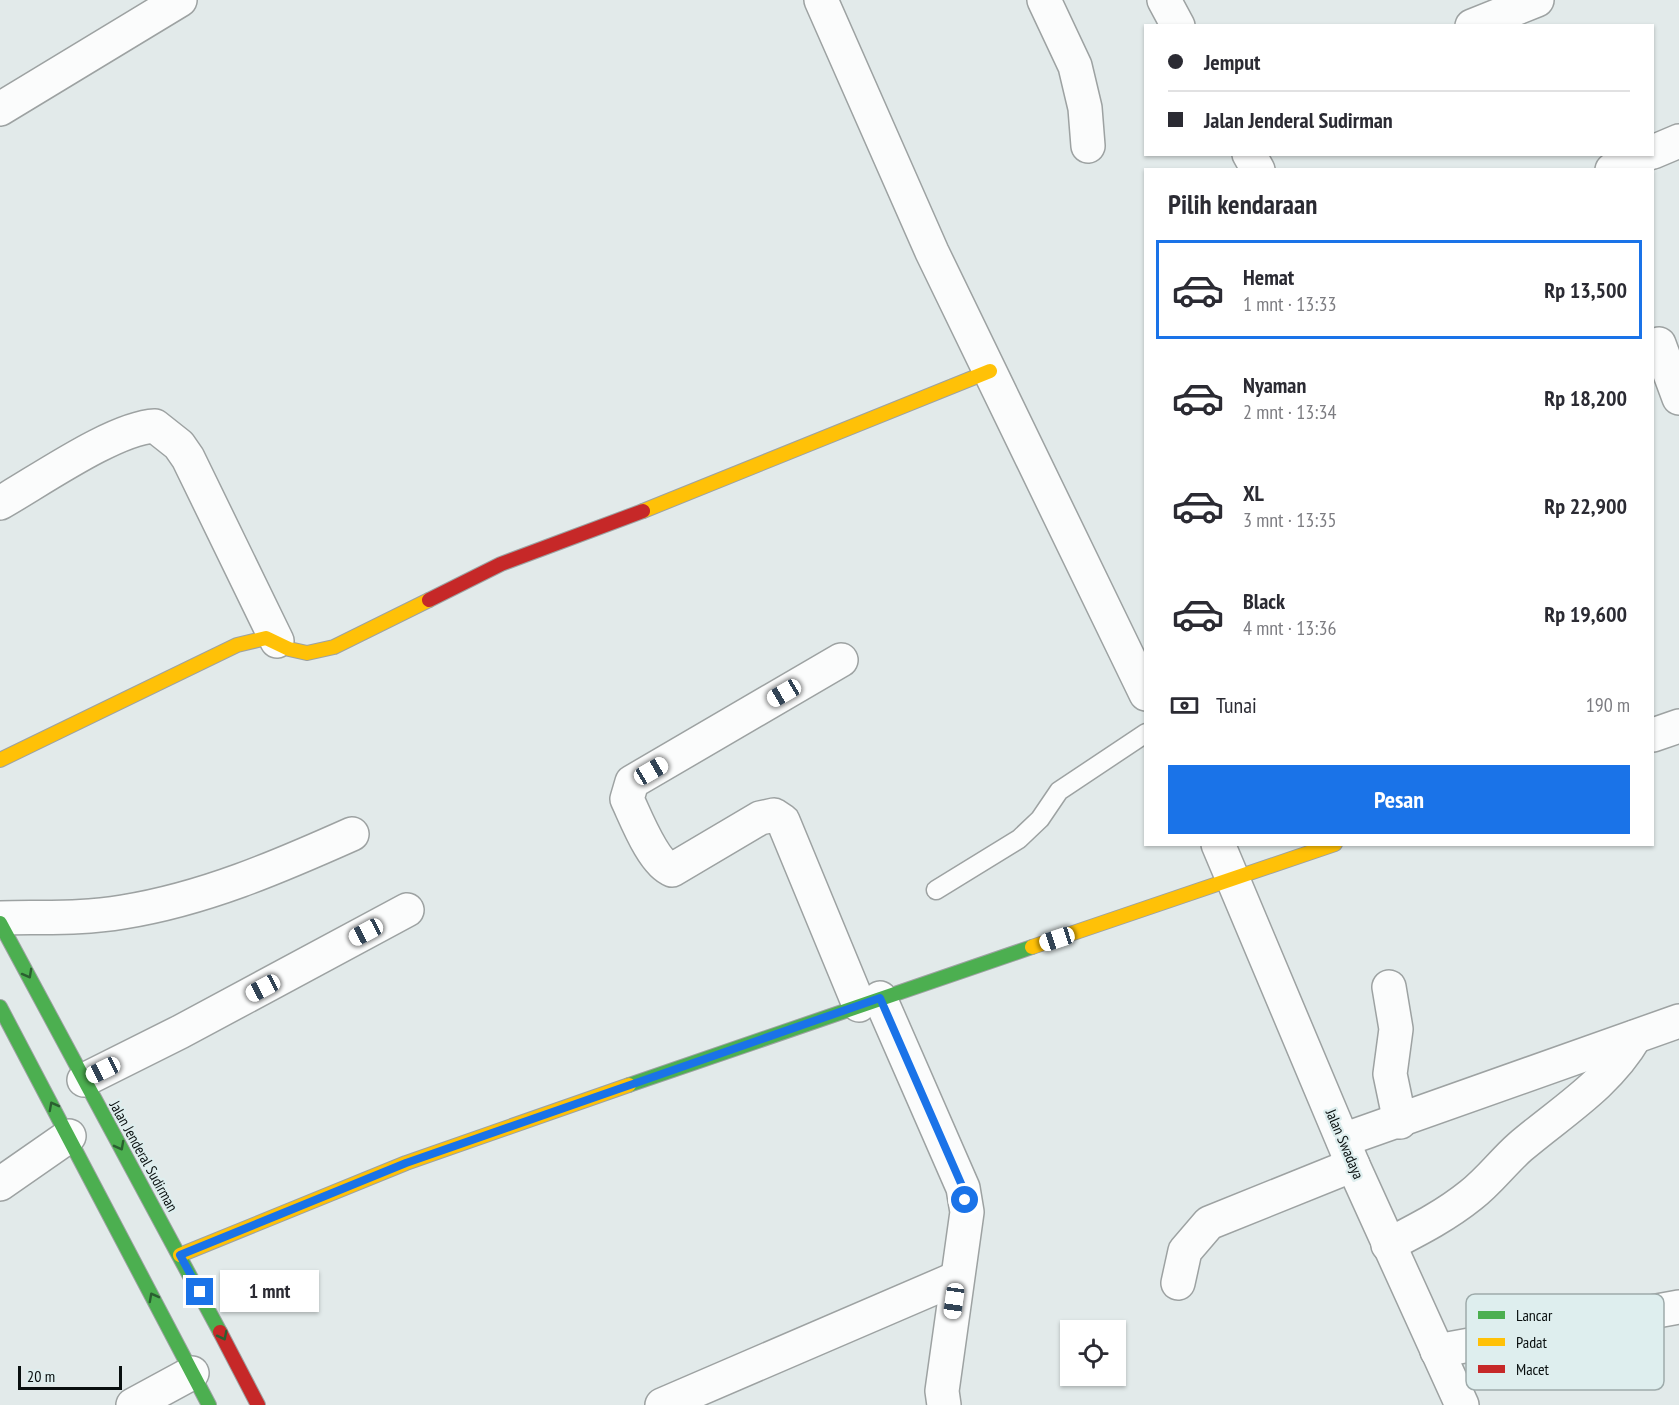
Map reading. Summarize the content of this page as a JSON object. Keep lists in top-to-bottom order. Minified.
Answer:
{"streets":{"main road":["Jalan Jenderal Sudirman"],"street":["Jalan Swadaya"]},"legend":["Lancar","Padat","Macet"],"scale_bar":"20 m","page":{"banner":["Jemput","Jalan Jenderal Sudirman"],"heading":"Pilih kendaraan","list":[{"name":"Hemat","note":"1 mnt · 13:33","value":"Rp 13,500"},{"name":"Nyaman","note":"2 mnt · 13:34","value":"Rp 18,200"},{"name":"XL","note":"3 mnt · 13:35","value":"Rp 22,900"},{"name":"Black","note":"4 mnt · 13:36","value":"Rp 19,600"}],"pay":["Tunai","190 m"],"buttons":"Pesan","bubble":"1 mnt","scale":"20 m"}}
